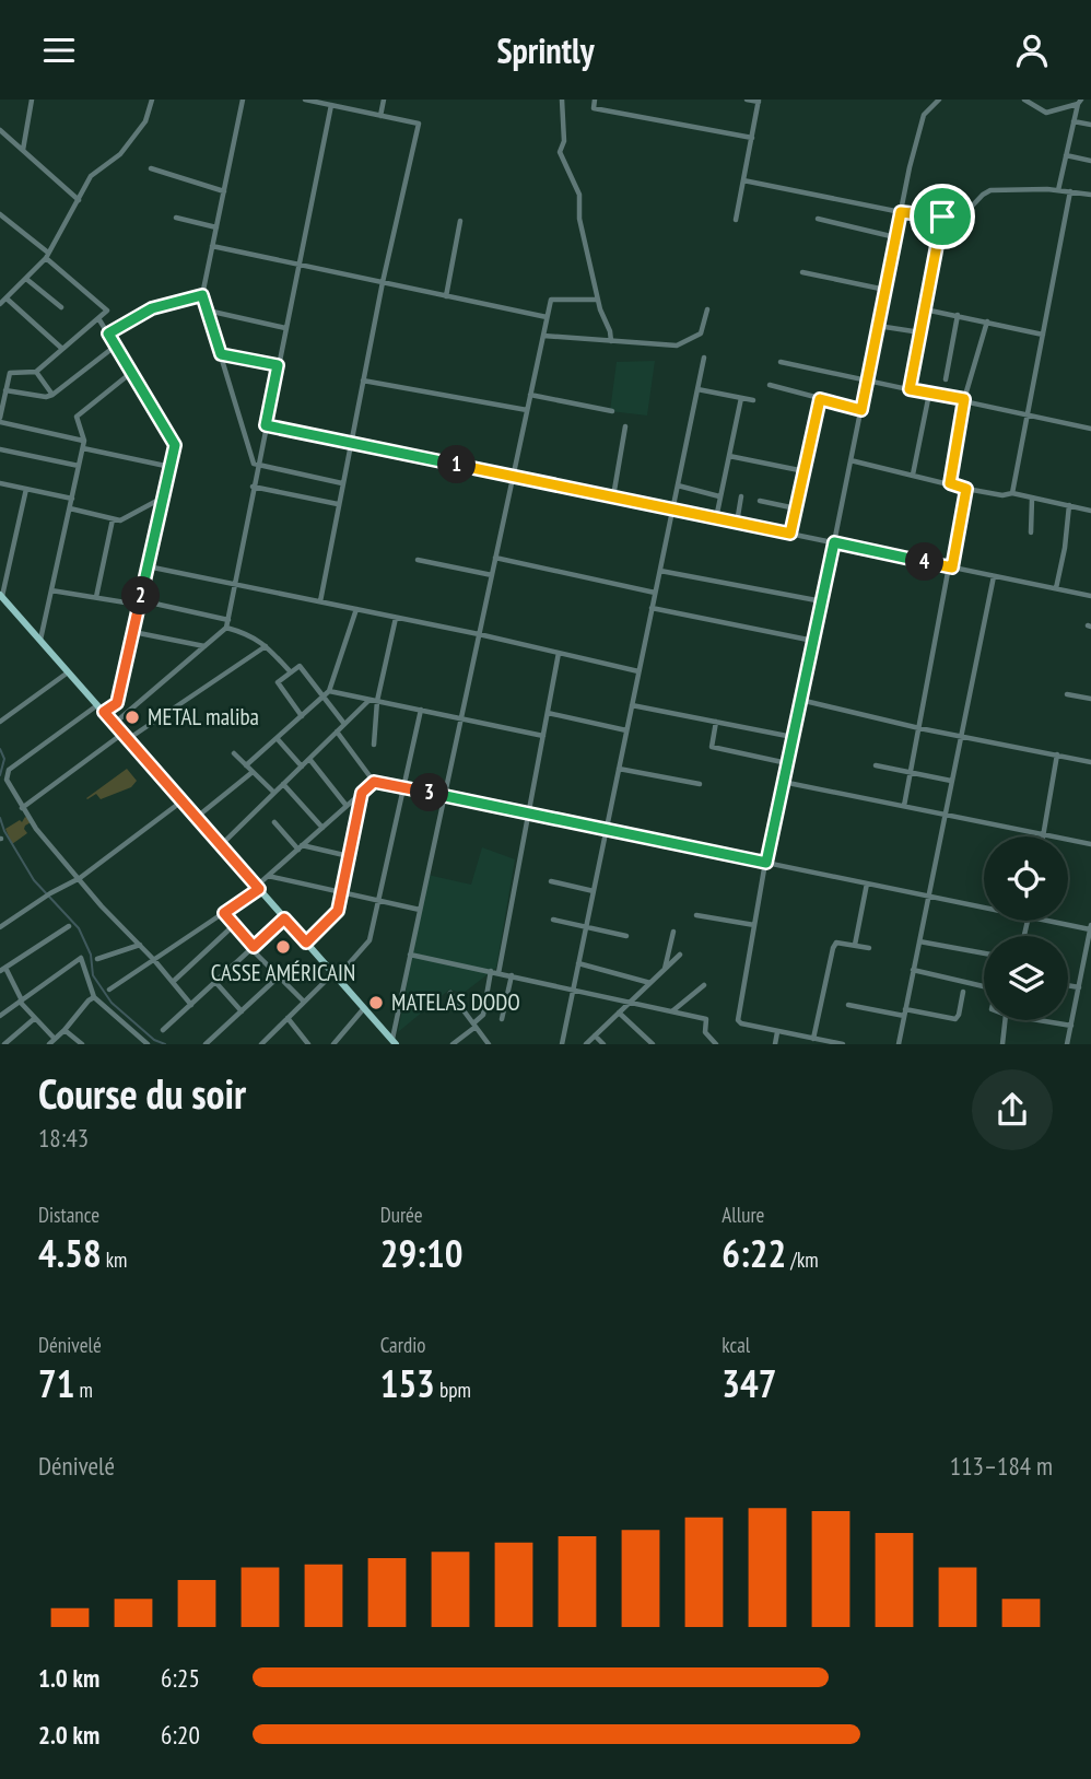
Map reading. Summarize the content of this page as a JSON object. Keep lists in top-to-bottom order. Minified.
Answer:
{"places":["METAL maliba","CASSE AMÉRICAIN","MATELAS DODO"],"page":{"header":"Sprintly","pins":["1","4","2","3"],"heading":["Course du soir","18:43"],"stats":[["Distance","4.58 km"],["Durée","29:10"],["Allure","6:22 /km"],["Dénivelé","71 m"],["Cardio","153 bpm"],["kcal","347"]],"chart":["Dénivelé","113–184 m"],"list":[{"name":"1.0 km","note":"6:25"},{"name":"2.0 km","note":"6:20"}]}}
